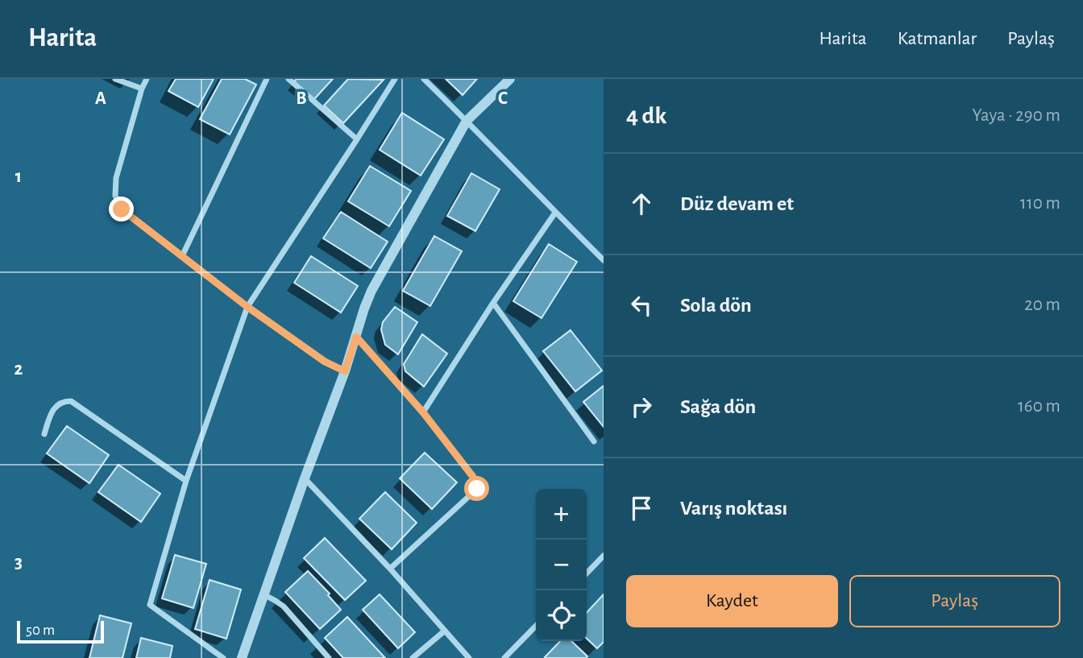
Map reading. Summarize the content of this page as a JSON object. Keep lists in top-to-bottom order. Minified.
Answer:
{"scale_bar":"50 m","page":{"header":"Harita","nav":["Harita","Katmanlar","Paylaş"],"heading":["4 dk","Yaya · 290 m"],"list":[["Düz devam et","110 m"],["Sola dön","20 m"],["Sağa dön","160 m"],"Varış noktası"],"map_buttons":["+","−"],"buttons":["Kaydet","Paylaş"],"scale":"50 m"},"grid":{"columns":["A","B","C"],"rows":["1","2","3"]}}
